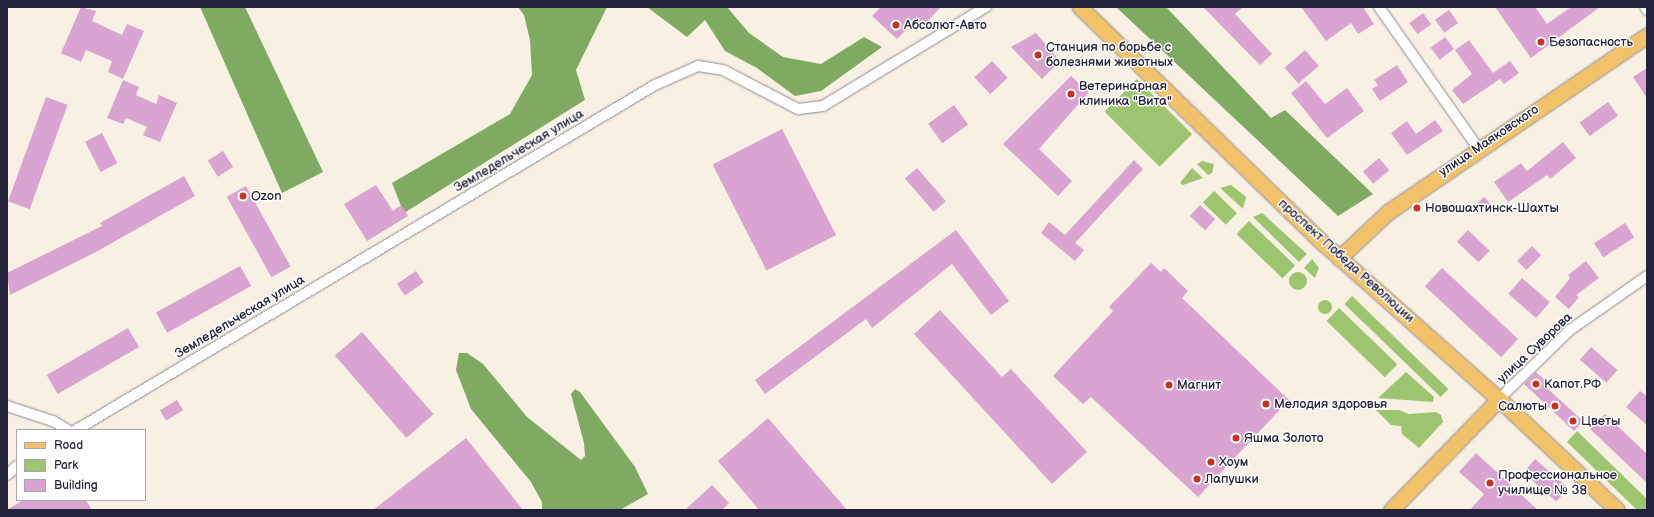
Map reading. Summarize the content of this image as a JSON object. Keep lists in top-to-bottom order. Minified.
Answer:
{"streets":{"main road":["улица Маяковского","проспект Победа Революции"],"street":["Земледельческая улица","улица Суворова"]},"crossings":[["улица Маяковского","проспект Победа Революции"],["проспект Победа Революции","улица Суворова"]],"places":["Абсолют-Авто","Безопасность","Станция по борьбе с болезнями животных","Ветеринарная клиника \"Вита\"","Ozon","Новошахтинск-Шахты","Капот.РФ","Магнит","Мелодия здоровья","Салюты","Цветы","Яшма Золото","Хоум","Лапушки","Профессиональное училище № 38"],"legend":["Road","Park","Building"]}
